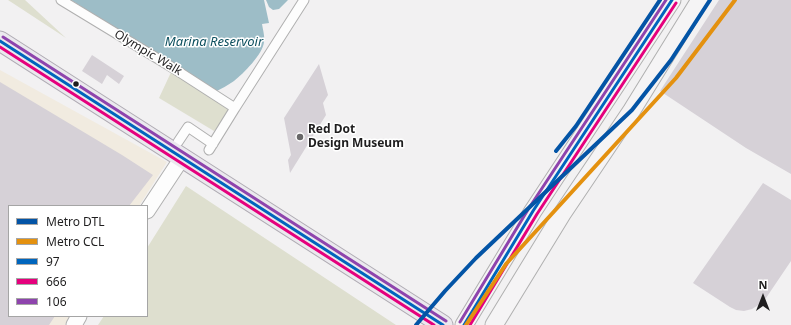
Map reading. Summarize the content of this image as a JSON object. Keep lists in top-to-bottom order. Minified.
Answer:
{"streets":{"street":["Olympic Walk"]},"water":["Marina Reservoir"],"places":["Red Dot Design Museum"],"lines":["metro line DTL","metro line CCL","transit line 97","transit line 106","transit line 666"],"legend":["Metro DTL","Metro CCL","97","666","106"],"north":"top"}
